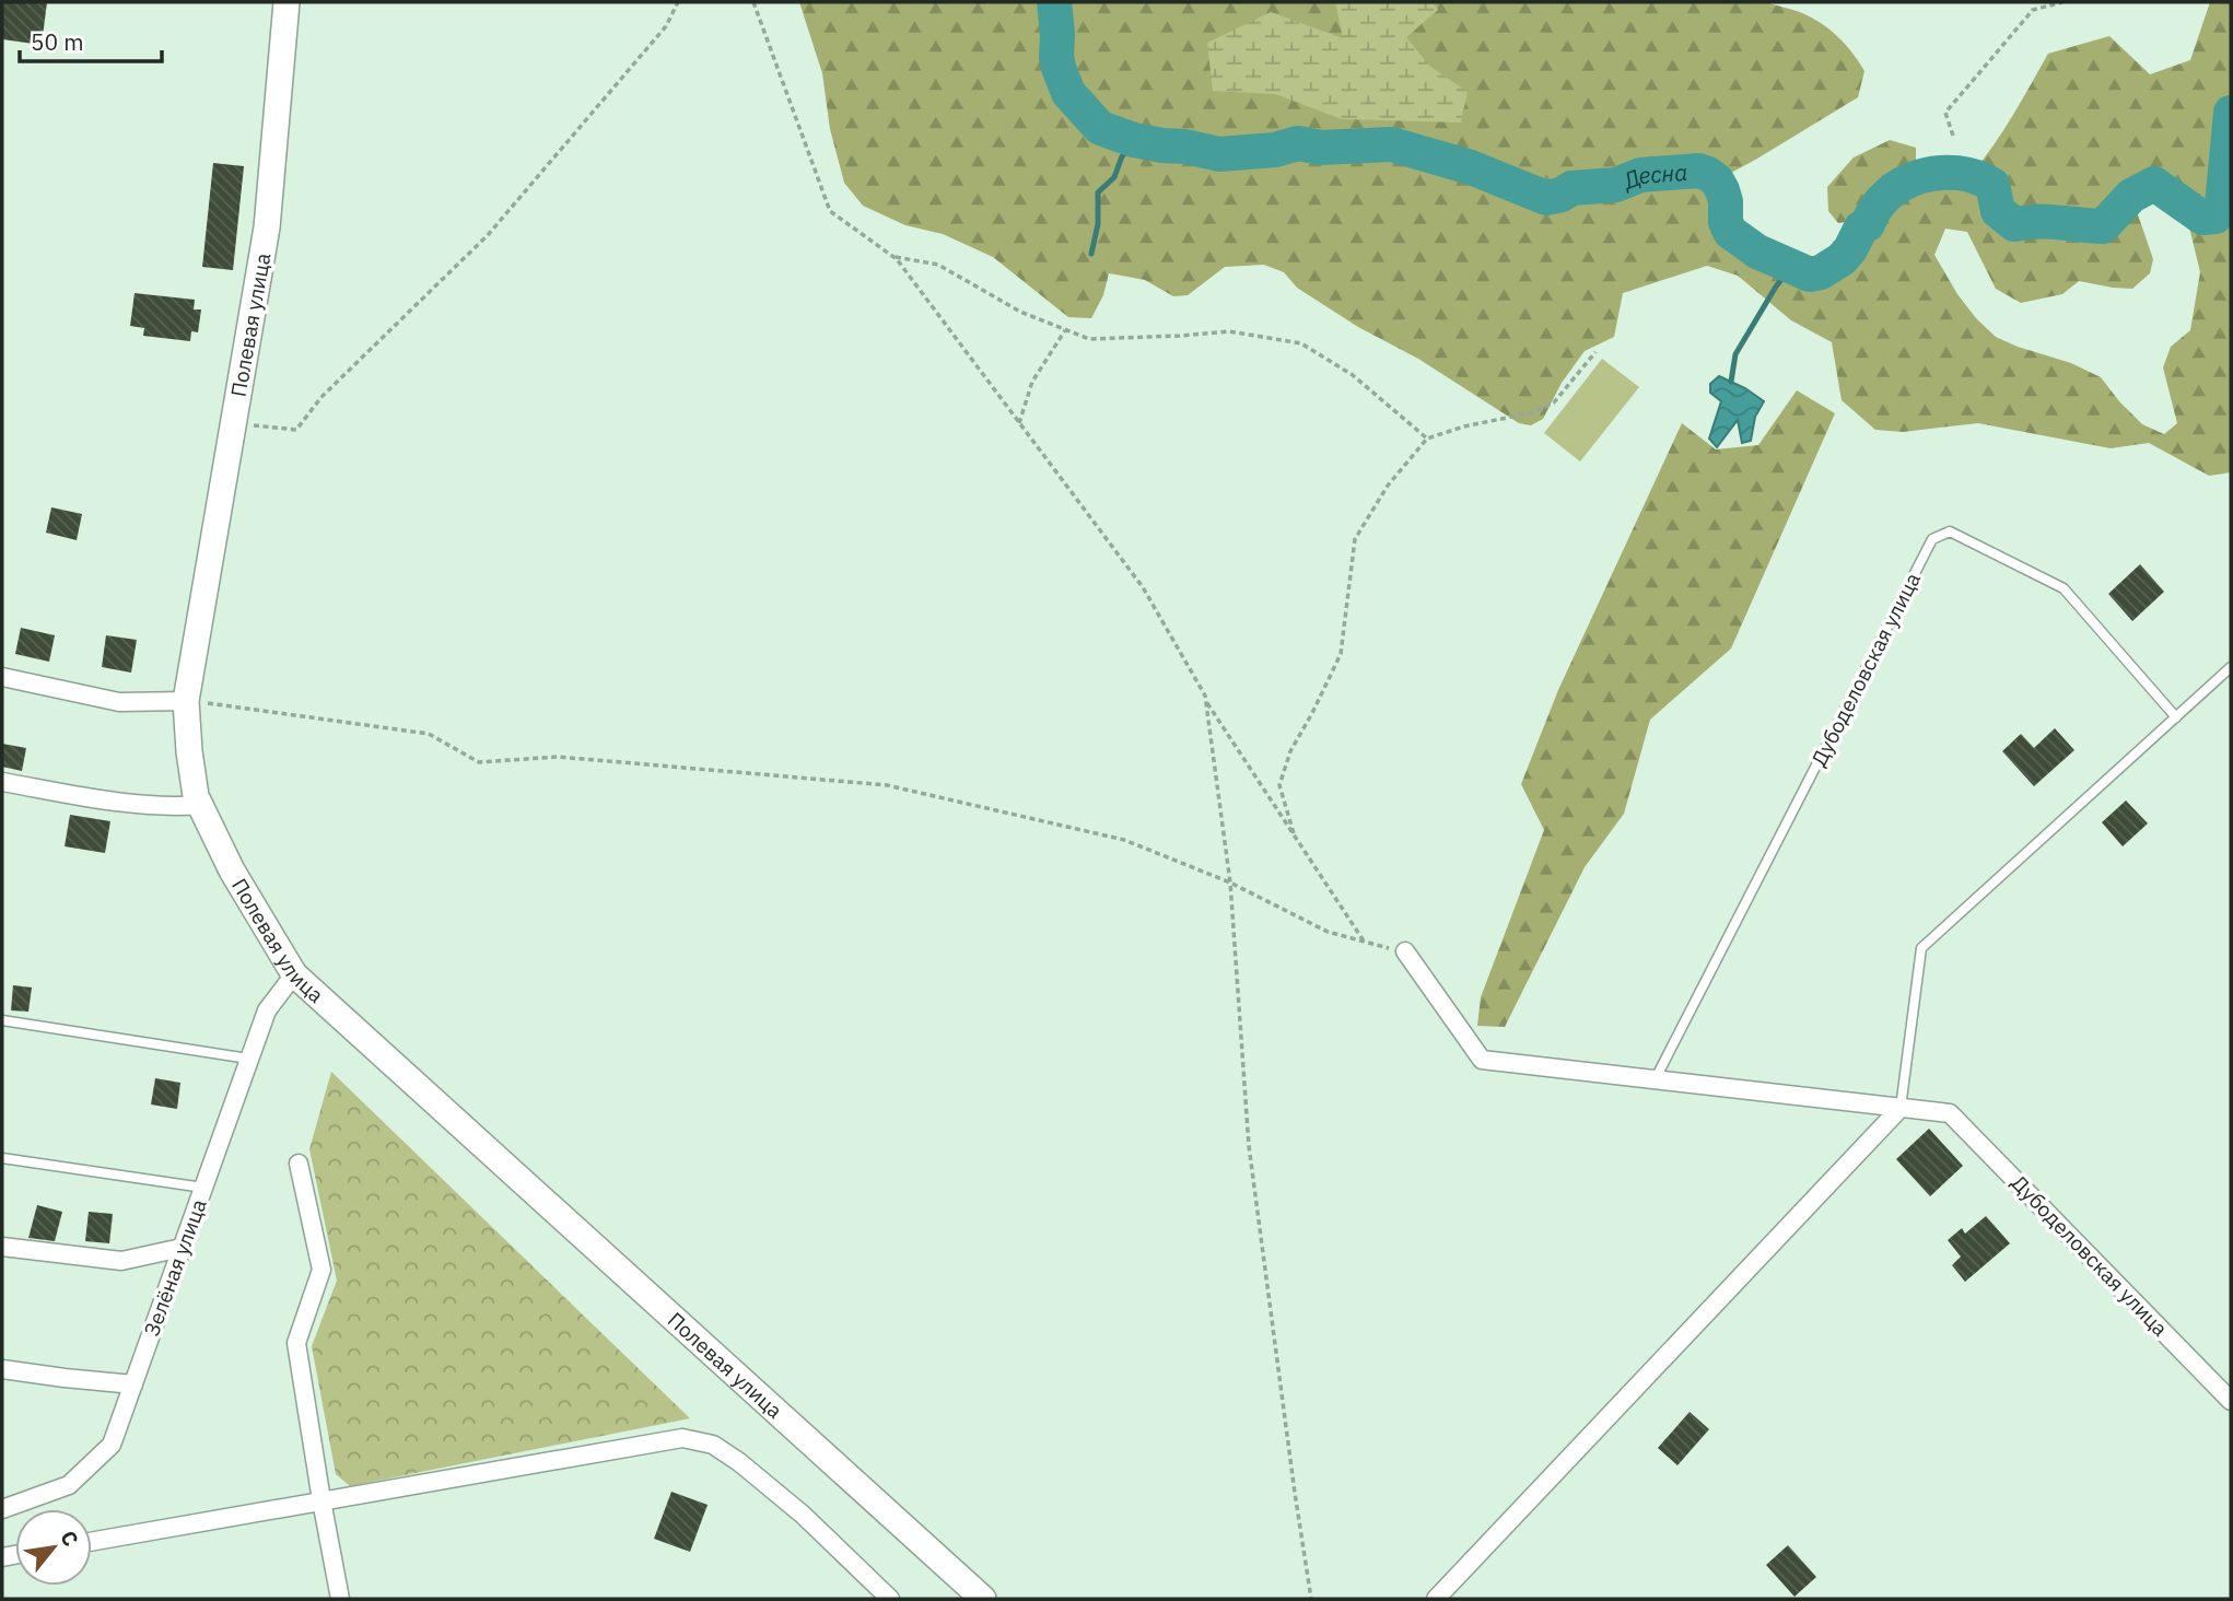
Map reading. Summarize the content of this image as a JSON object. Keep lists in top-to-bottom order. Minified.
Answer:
{"streets":{"street":["Полевая улица","Дубоделовская улица","Зелёная улица"]},"crossings":[["Полевая улица","Зелёная улица"]],"water":["Десна"],"scale_bar":"50 m","north":"top right"}
